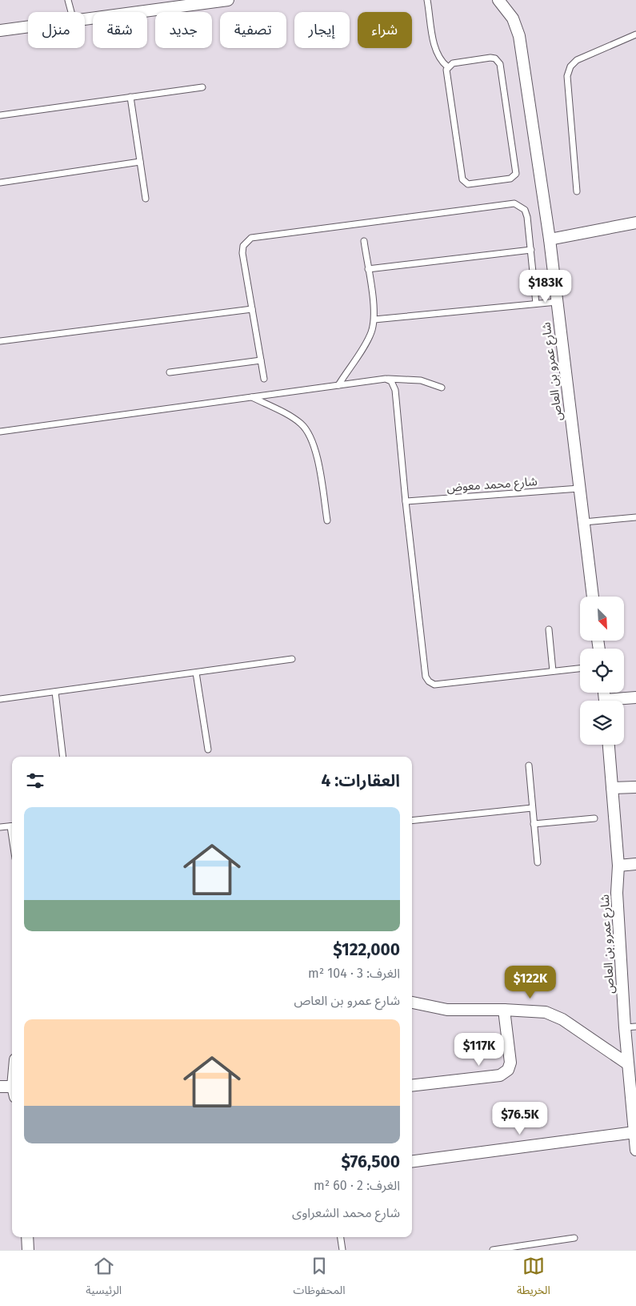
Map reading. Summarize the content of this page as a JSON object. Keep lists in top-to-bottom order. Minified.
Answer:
{"streets":{"street":["شارع عمرو بن العاص"],"lane":["شارع محمد معوض"]},"crossings":[["شارع عمرو بن العاص","شارع محمد معوض"]],"north":"bottom right","page":{"chip":["شراء","إيجار","تصفية","جديد","شقة","منزل"],"price":["$183K","$122K","$117K","$76.5K"],"heading":"العقارات: 4","list":[{"name":"$122,000","note":"الغرف: 3 · 104 m² · شارع عمرو بن العاص"},{"name":"$76,500","note":"الغرف: 2 · 60 m² · شارع محمد الشعراوى"}],"tabs":["الخريطة","المحفوظات","الرئيسية"]}}
